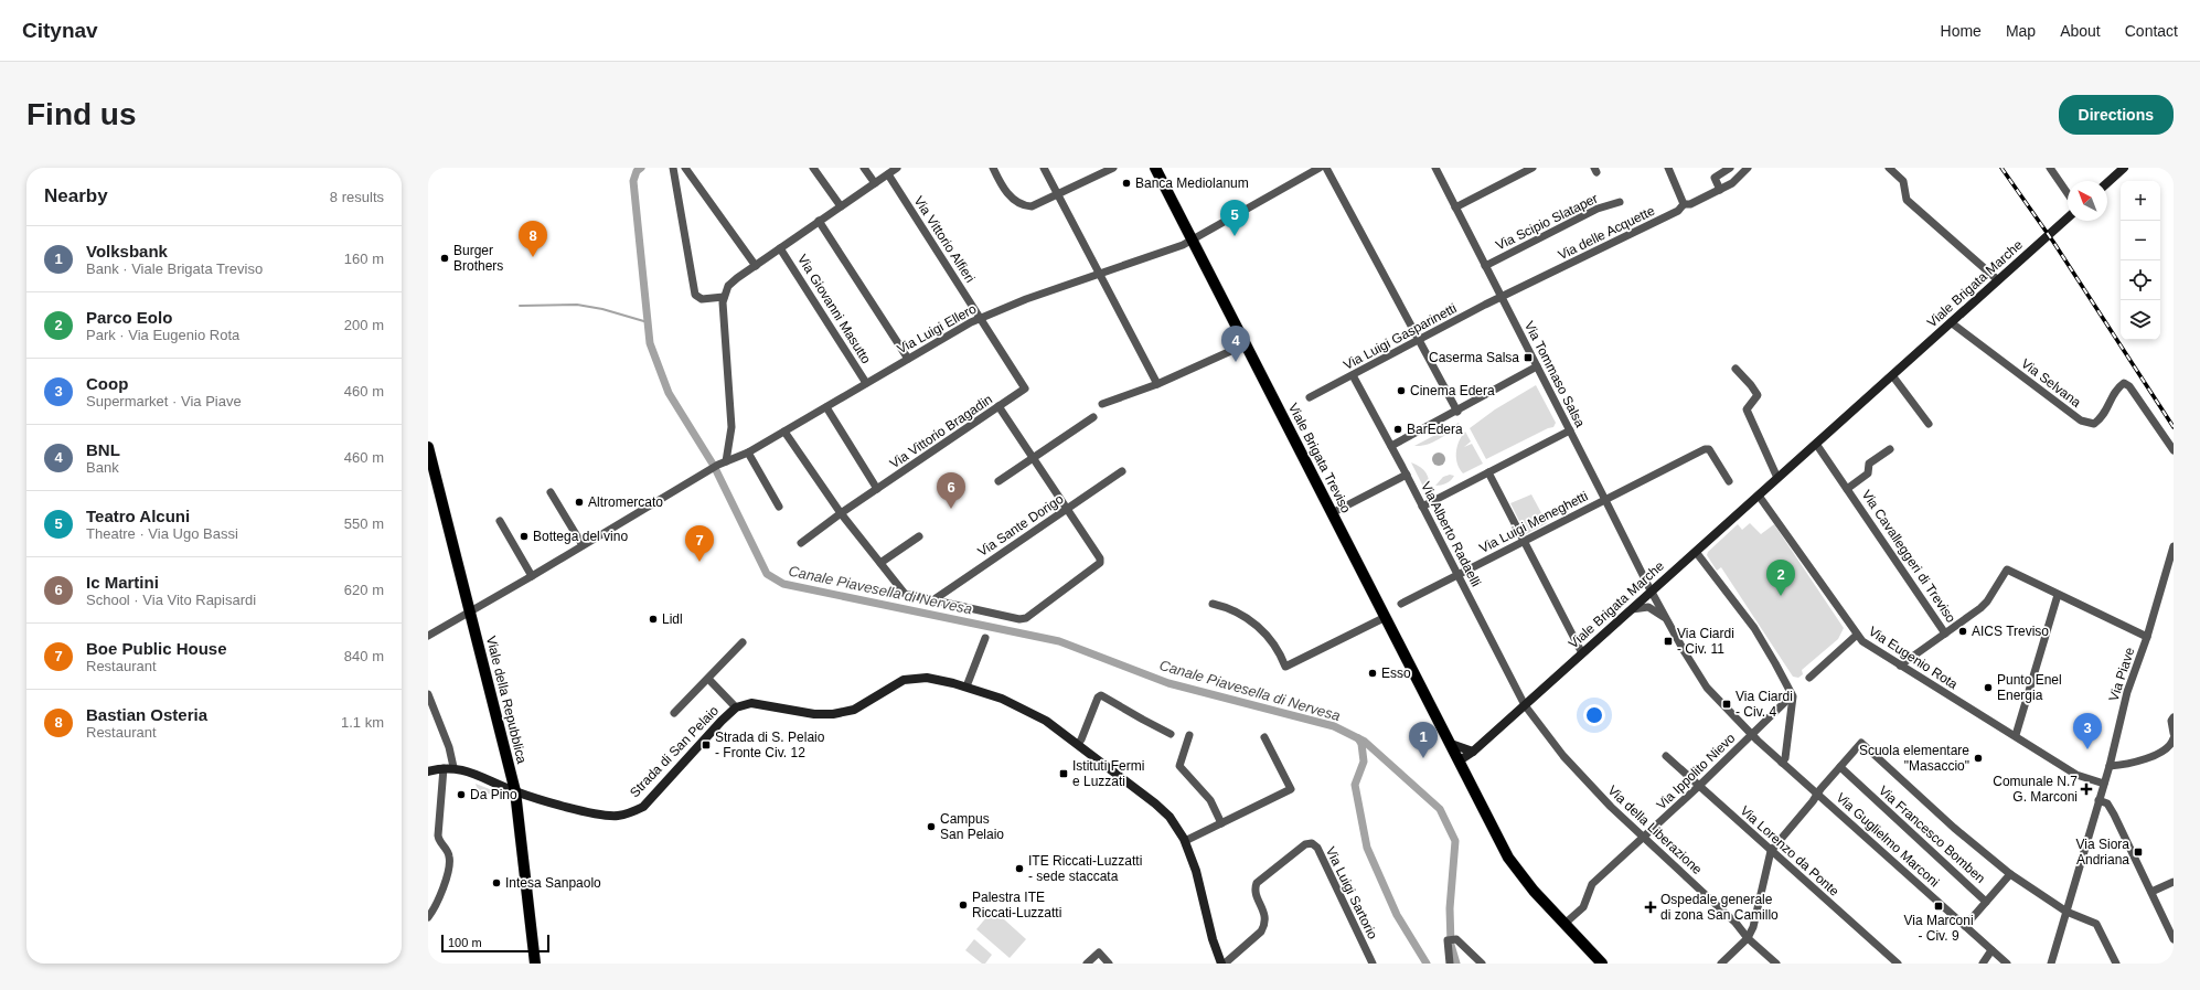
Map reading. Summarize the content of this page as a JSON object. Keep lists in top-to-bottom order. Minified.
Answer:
{"streets":{"main road":["Viale Brigata Treviso","Viale della Repubblica"],"street":["Via Scipio Slataper","Via delle Acquette","Via Vittorio Alfieri","Viale Brigata Marche","Via Giovanni Masutto","Via Luigi Ellero","Via Luigi Gasparinetti","Via Tommaso Salsa","Via Selvana","Via Vittorio Bragadin","Via Luigi Meneghetti","Via Sante Dorigo","Via Alberto Radaelli","Via Cavalleggeri di Treviso","Via Eugenio Rota","Via Piave","Strada di San Pelaio","Via Ippolito Nievo","Via della Liberazione","Via Francesco Bomben","Via Guglielmo Marconi","Via Lorenzo da Ponte","Via Luigi Sartorio"]},"crossings":[["Via Scipio Slataper","Via Tommaso Salsa"],["Via delle Acquette","Via Luigi Gasparinetti"],["Via delle Acquette","Via Tommaso Salsa"],["Via Vittorio Alfieri","Via Luigi Ellero"],["Via Vittorio Alfieri","Via Vittorio Bragadin"],["Viale Brigata Marche","Via Tommaso Salsa"],["Viale Brigata Marche","Via Selvana"],["Viale Brigata Marche","Viale Brigata Treviso"],["Viale Brigata Marche","Via Alberto Radaelli"],["Viale Brigata Marche","Via Cavalleggeri di Treviso"],["Viale Brigata Marche","Via Eugenio Rota"],["Viale Brigata Marche","Via della Liberazione"],["Via Giovanni Masutto","Via Luigi Ellero"],["Via Luigi Ellero","Via Vittorio Bragadin"],["Via Luigi Ellero","Viale Brigata Treviso"],["Via Luigi Ellero","Viale della Repubblica"],["Via Luigi Gasparinetti","Via Tommaso Salsa"],["Via Luigi Gasparinetti","Via Alberto Radaelli"],["Via Tommaso Salsa","Via Luigi Meneghetti"],["Via Tommaso Salsa","Via Guglielmo Marconi"],["Viale Brigata Treviso","Via Ippolito Nievo"],["Via Luigi Meneghetti","Via Alberto Radaelli"],["Via Alberto Radaelli","Via della Liberazione"],["Via Cavalleggeri di Treviso","Via Piave"],["Via Eugenio Rota","Via Piave"],["Via Piave","Via Francesco Bomben"],["Viale della Repubblica","Strada di San Pelaio"],["Via Ippolito Nievo","Via della Liberazione"],["Via Ippolito Nievo","Via Guglielmo Marconi"],["Via Ippolito Nievo","Via Lorenzo da Ponte"],["Via Francesco Bomben","Via Guglielmo Marconi"],["Via Francesco Bomben","Via Lorenzo da Ponte"]],"water":["Canale Piavesella di Nervesa"],"places":{"other":["Banca Mediolanum","Burger Brothers","Cinema Edera","BarEdera","Altromercato","Bottega del vino","Lidl","AICS Treviso","Esso","Punto Enel Energia","Scuola elementare \"Masaccio\"","Da Pino","Campus San Pelaio","ITE Riccati-Luzzatti - sede staccata","Intesa Sanpaolo","Palestra ITE Riccati-Luzzatti"],"transit":["Caserma Salsa","Via Ciardi - Civ. 11","Via Ciardi - Civ. 4","Strada di S. Pelaio - Fronte Civ. 12","Istituti Fermi e Luzzati","Via Siora Andriana","Via Marconi - Civ. 9"],"health":["Comunale N.7 G. Marconi","Ospedale generale di zona San Camillo"]},"scale_bar":"100 m","north":"top left","page":{"header":"Citynav","nav":["Home","Map","About","Contact"],"buttons":"Directions","title":"Find us","heading":["Nearby","8 results"],"map_buttons":["+","−"],"pins":["5","8","4","6","7","2","3","1"],"list":[{"mark":"1","name":"Volksbank","note":"Bank · Viale Brigata Treviso","value":"160 m"},{"mark":"2","name":"Parco Eolo","note":"Park · Via Eugenio Rota","value":"200 m"},{"mark":"3","name":"Coop","note":"Supermarket · Via Piave","value":"460 m"},{"mark":"4","name":"BNL","note":"Bank","value":"460 m"},{"mark":"5","name":"Teatro Alcuni","note":"Theatre · Via Ugo Bassi","value":"550 m"},{"mark":"6","name":"Ic Martini","note":"School · Via Vito Rapisardi","value":"620 m"},{"mark":"7","name":"Boe Public House","note":"Restaurant","value":"840 m"},{"mark":"8","name":"Bastian Osteria","note":"Restaurant","value":"1.1 km"}],"scale":"100 m"}}
